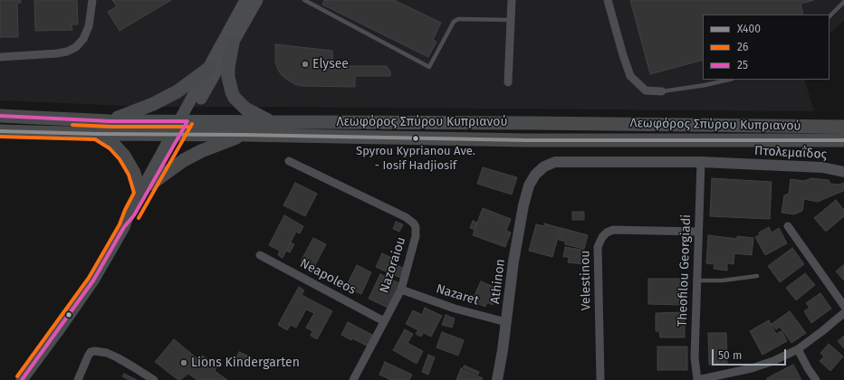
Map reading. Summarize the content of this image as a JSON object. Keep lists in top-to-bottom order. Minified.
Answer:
{"streets":{"main road":["Λεωφόρος Σπύρου Κυπριανού"],"street":["Πτολεμαΐδος","Nazoraiou","Theofilou Georgiadi","Neapoleos","Velestinou","Athinon","Nazaret"]},"crossings":[["Πτολεμαΐδος","Theofilou Georgiadi"],["Πτολεμαΐδος","Athinon"],["Nazoraiou","Neapoleos"],["Nazoraiou","Nazaret"],["Theofilou Georgiadi","Velestinou"],["Athinon","Nazaret"]],"places":["Elysee","Spyrou Kyprianou Ave. - Iosif Hadjiosif","Lions Kindergarten"],"lines":["transit line 25","transit line 26","transit line X400"],"legend":["X400","26","25"],"scale_bar":"50 m"}
